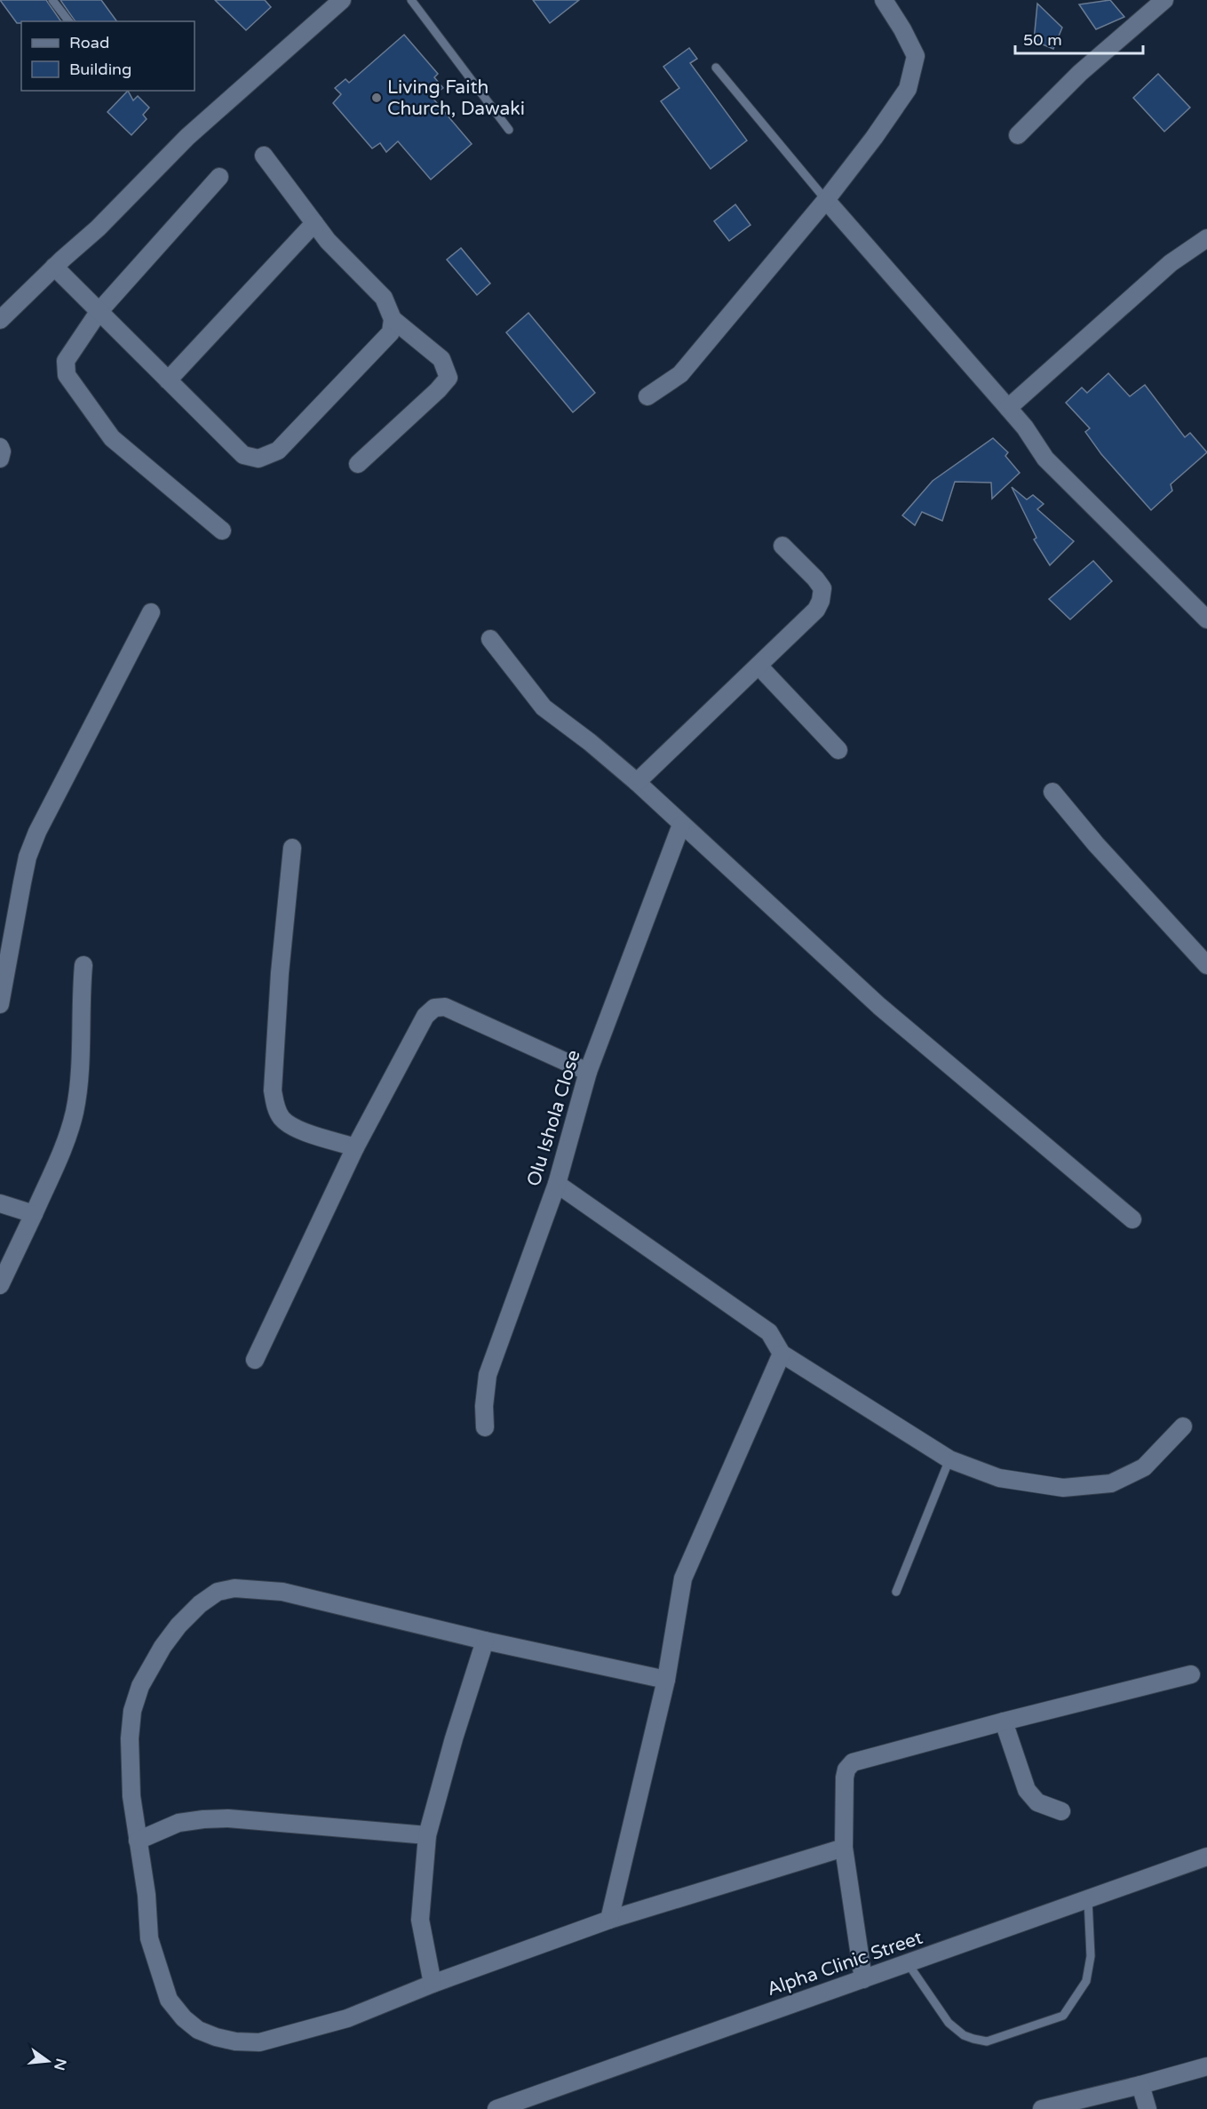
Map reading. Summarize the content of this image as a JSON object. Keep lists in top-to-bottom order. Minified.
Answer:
{"streets":{"street":["Olu Ishola Close","Alpha Clinic Street"]},"places":["Living Faith Church, Dawaki"],"legend":["Road","Building"],"scale_bar":"50 m","north":"right"}
